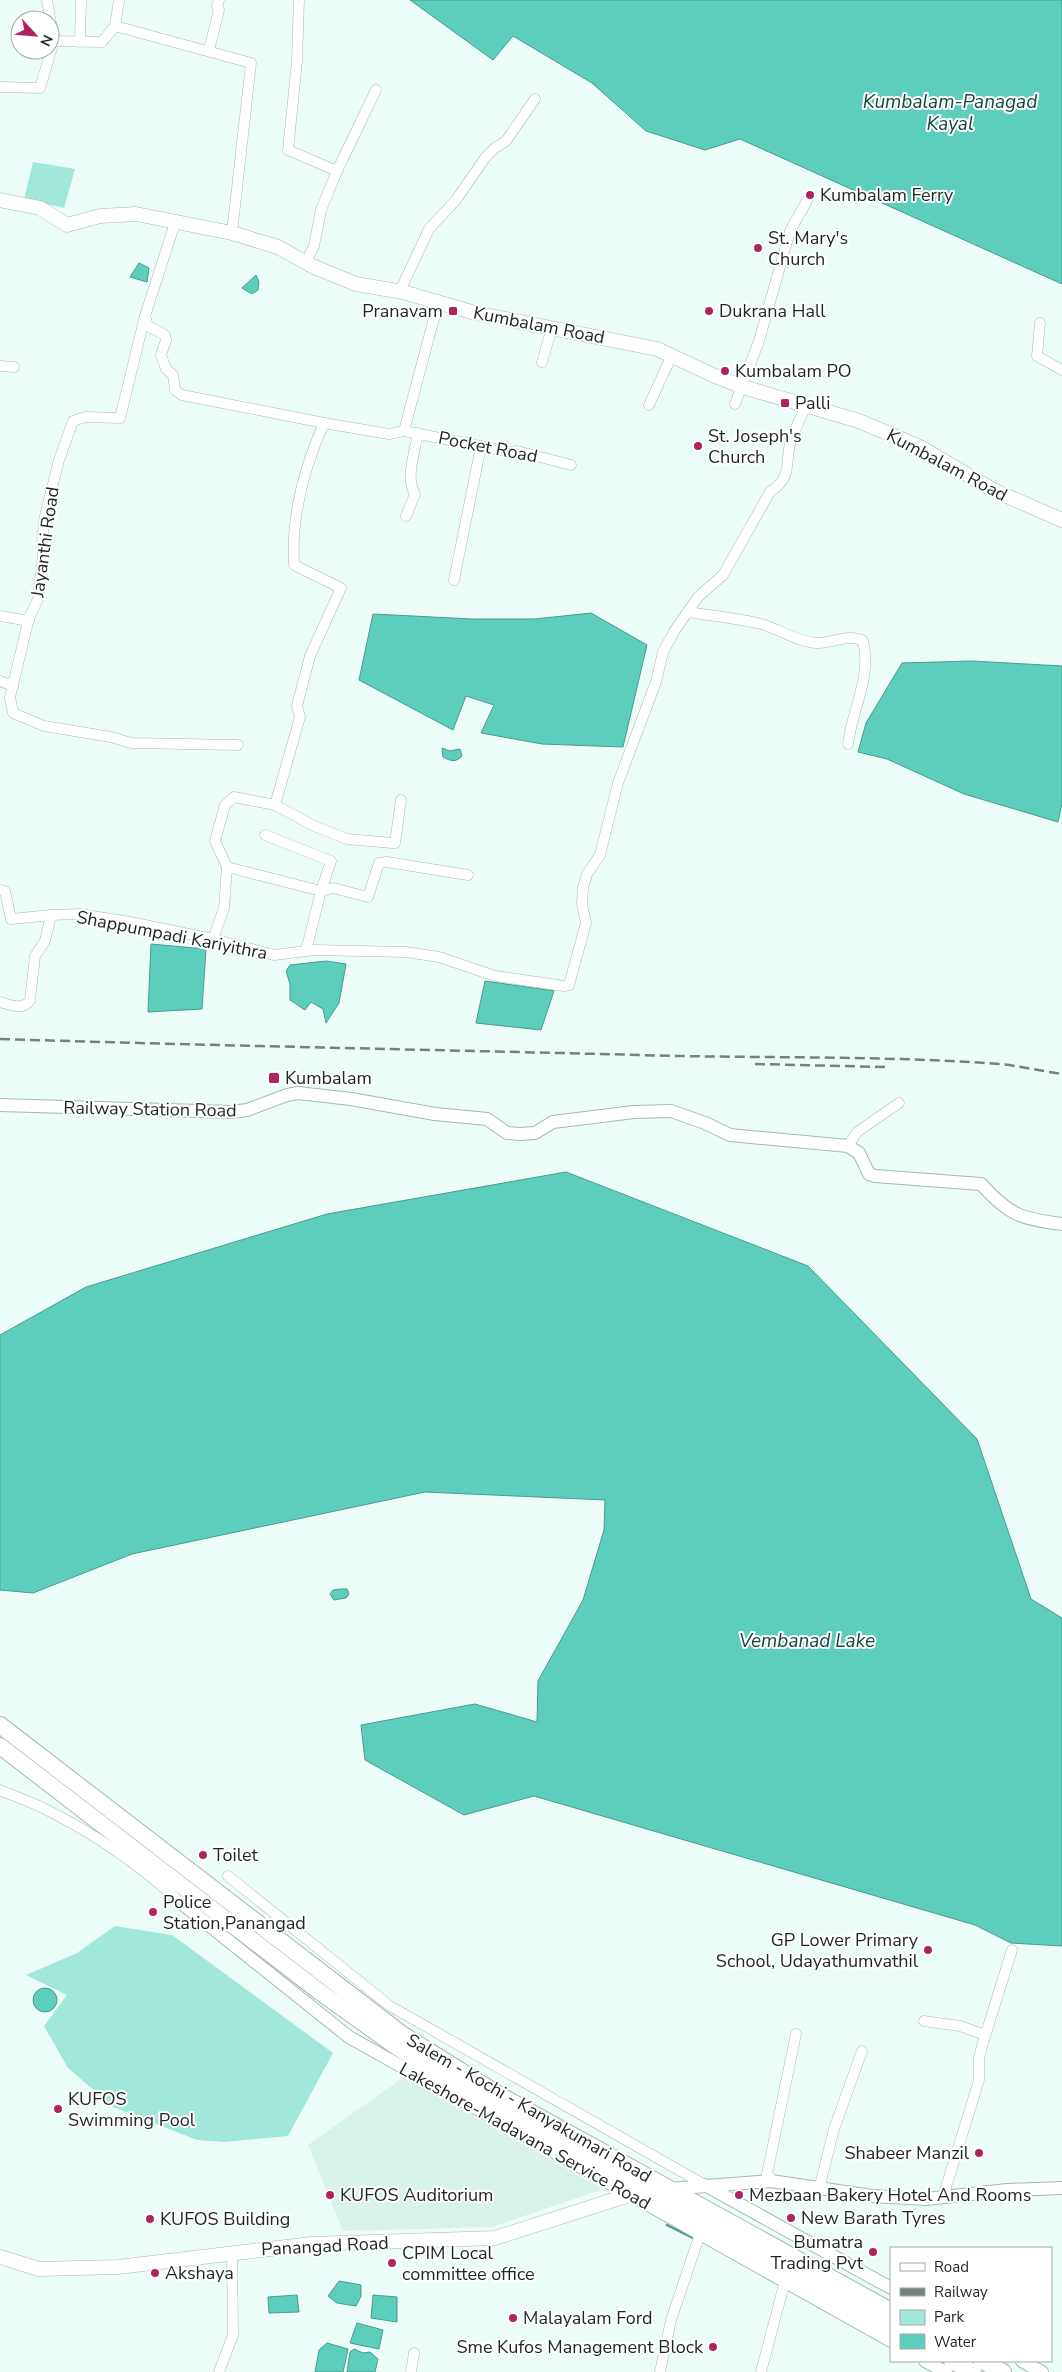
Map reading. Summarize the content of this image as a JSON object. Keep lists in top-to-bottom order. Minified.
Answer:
{"streets":{"highway":["Salem - Kochi - Kanyakumari Road"],"main road":["Kumbalam Road","Panangad Road"],"street":["Pocket Road","Jayanthi Road","Shappumpadi Kariyithra","Railway Station Road","Lakeshore-Madavana Service Road"]},"crossings":[["Kumbalam Road","Jayanthi Road"],["Pocket Road","Jayanthi Road"],["Salem - Kochi - Kanyakumari Road","Panangad Road"],["Lakeshore-Madavana Service Road","Panangad Road"]],"water":["Kumbalam-Panagad Kayal","Vembanad Lake"],"places":{"other":["Kumbalam Ferry","St. Mary's Church","Dukrana Hall","Kumbalam PO","St. Joseph's Church","Toilet","Police Station,Panangad","GP Lower Primary School, Udayathumvathil","KUFOS Swimming Pool","Shabeer Manzil","KUFOS Auditorium","Mezbaan Bakery Hotel And Rooms","New Barath Tyres","KUFOS Building","Bumatra Trading Pvt","CPIM Local committee office","Akshaya","Malayalam Ford","Sme Kufos Management Block"],"transit":["Pranavam","Palli","Kumbalam"]},"legend":["Road","Railway","Park","Water"],"north":"bottom right"}
